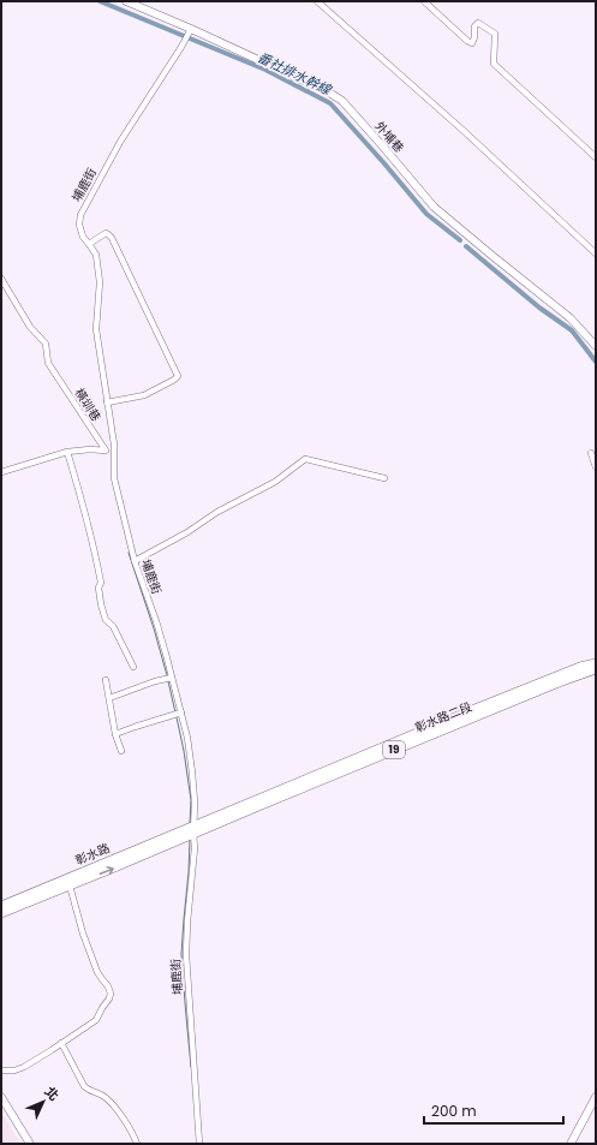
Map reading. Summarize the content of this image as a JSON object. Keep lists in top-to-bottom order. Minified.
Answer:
{"streets":{"main road":["彰水路二段","19","彰水路"],"street":["外埔巷","埔鹿街","橫圳巷"]},"crossings":[["外埔巷","埔鹿街"],["埔鹿街","彰水路二段"],["埔鹿街","彰水路"],["彰水路二段","彰水路"]],"water":["番社排水幹線"],"scale_bar":"200 m","north":"top right"}
